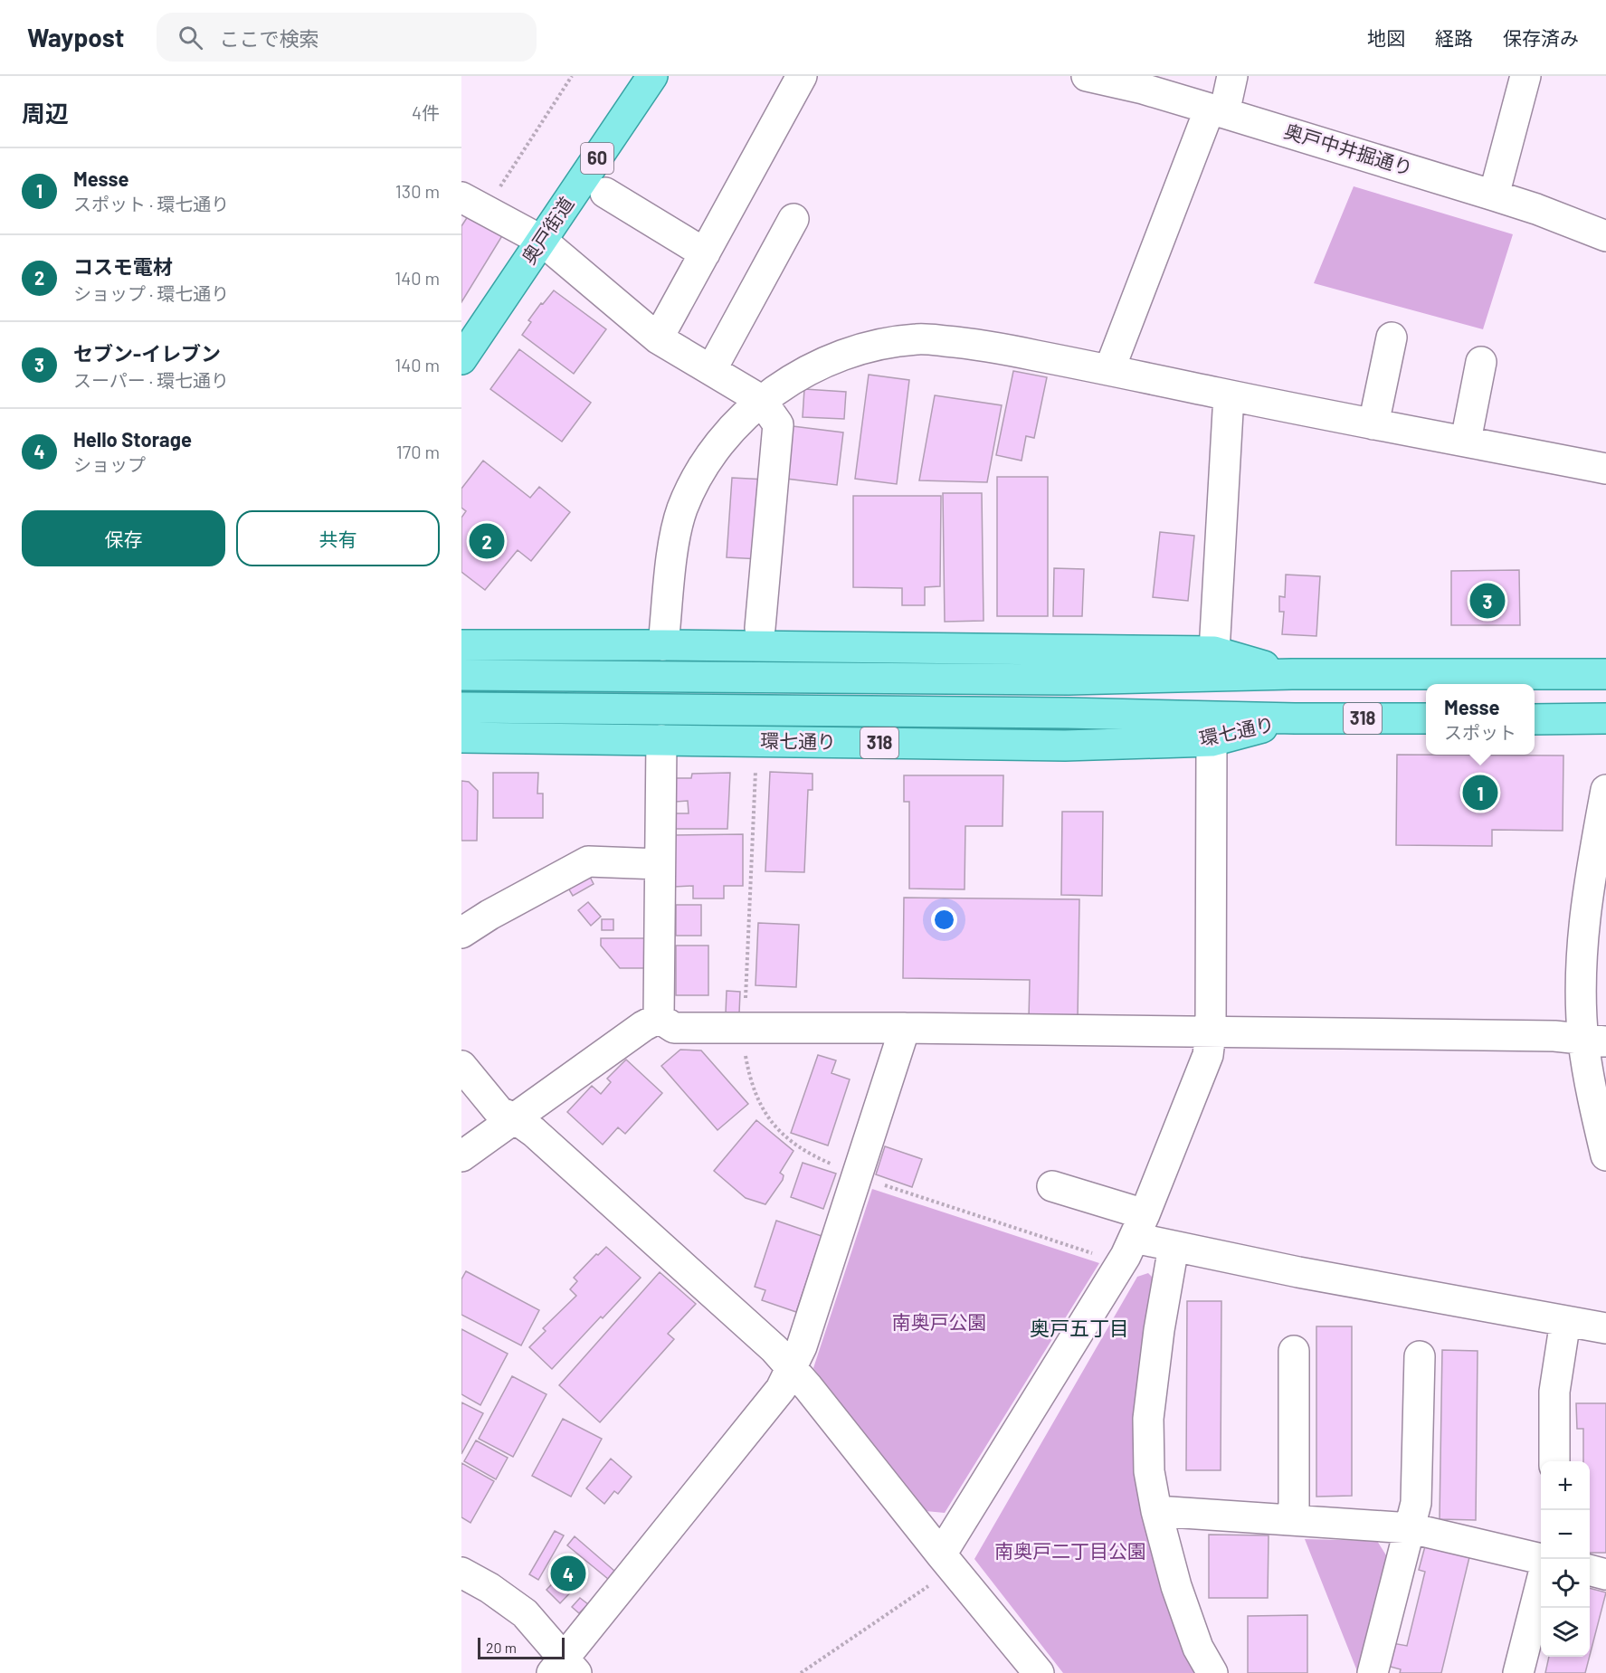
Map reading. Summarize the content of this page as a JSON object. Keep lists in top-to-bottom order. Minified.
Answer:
{"streets":{"main road":["60","奥戸街道","318","環七通り"],"street":["奥戸中井掘通り"]},"districts":["奥戸五丁目"],"parks":["南奥戸公園","南奥戸二丁目公園"],"scale_bar":"20 m","page":{"header":"Waypost","search":"ここで検索","nav":["地図","経路","保存済み"],"heading":["周辺","4件"],"list":[{"mark":"1","name":"Messe","note":"スポット · 環七通り","value":"130 m"},{"mark":"2","name":"コスモ電材","note":"ショップ · 環七通り","value":"140 m"},{"mark":"3","name":"セブン-イレブン","note":"スーパー · 環七通り","value":"140 m"},{"mark":"4","name":"Hello Storage","note":"ショップ","value":"170 m"}],"buttons":["保存","共有"],"pins":["2","3","1","4"],"popup":["Messe","スポット"],"map_buttons":["+","−"],"scale":"20 m"}}
